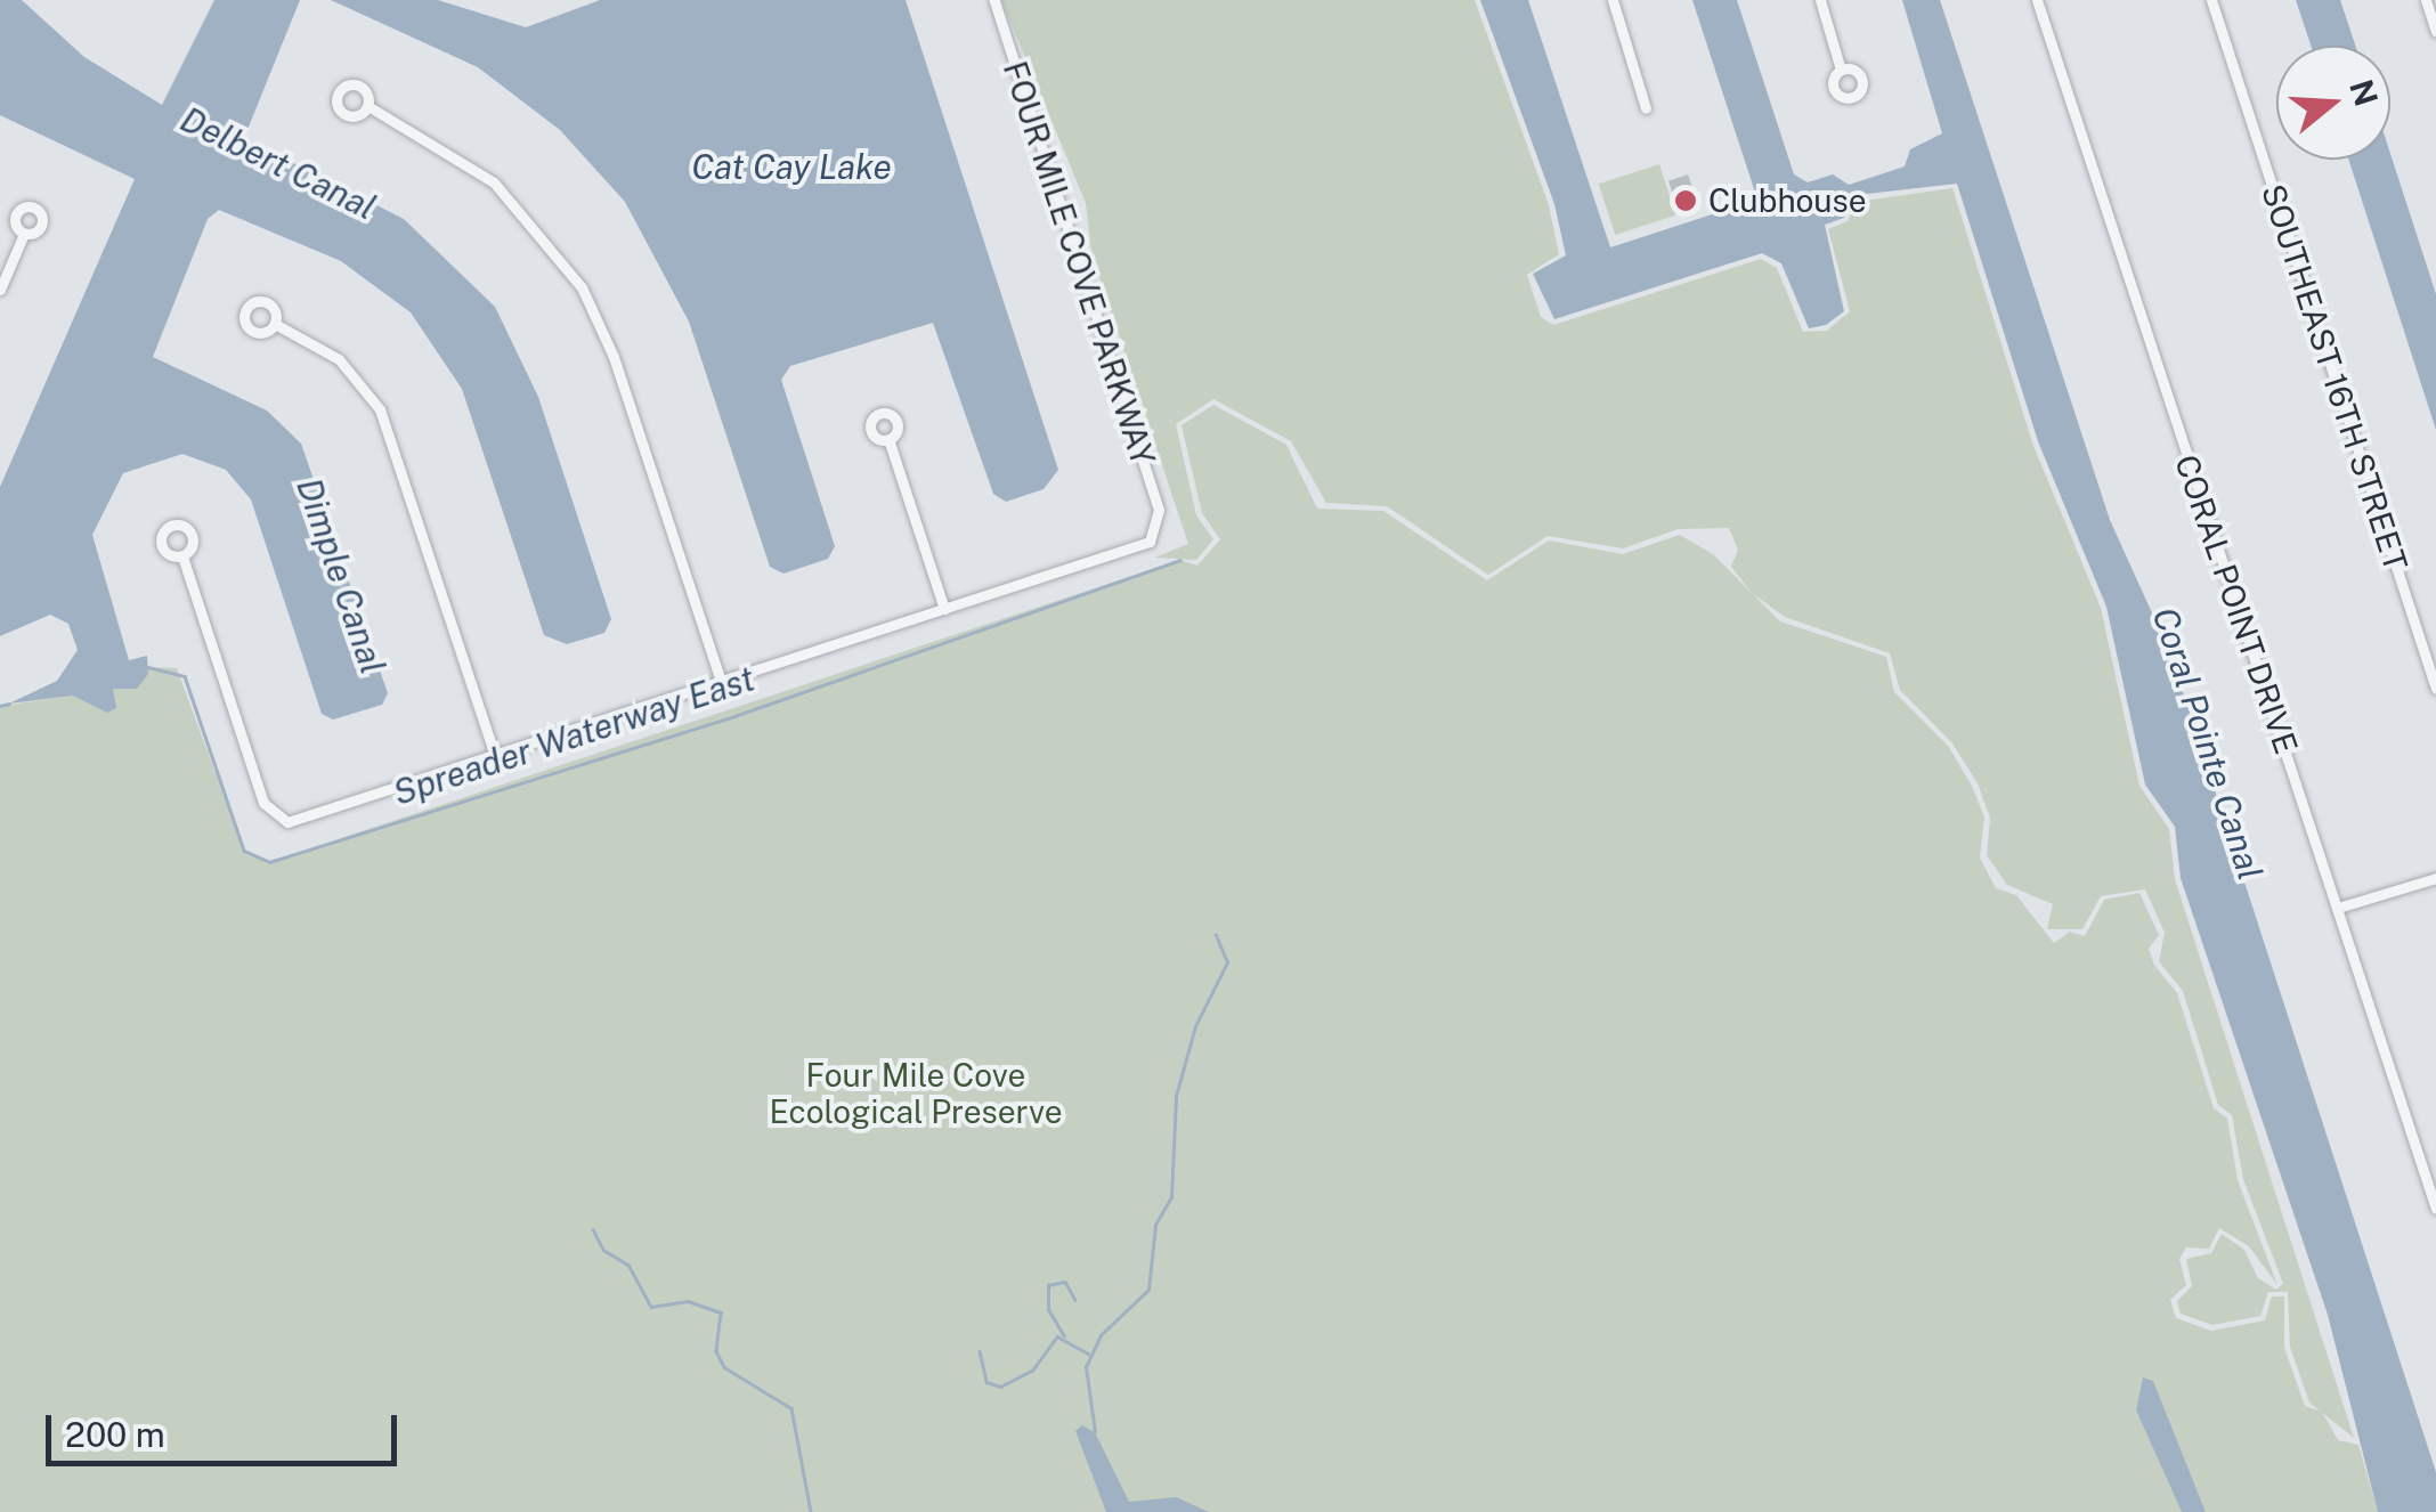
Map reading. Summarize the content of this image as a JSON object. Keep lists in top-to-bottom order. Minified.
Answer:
{"streets":{"street":["FOUR MILE COVE PARKWAY","SOUTHEAST 16TH STREET","CORAL POINT DRIVE"]},"water":["Delbert Canal","Cat Cay Lake","Dimple Canal","Spreader Waterway East","Coral Pointe Canal"],"parks":["Four Mile Cove Ecological Preserve"],"places":["Clubhouse"],"scale_bar":"200 m","north":"right"}
